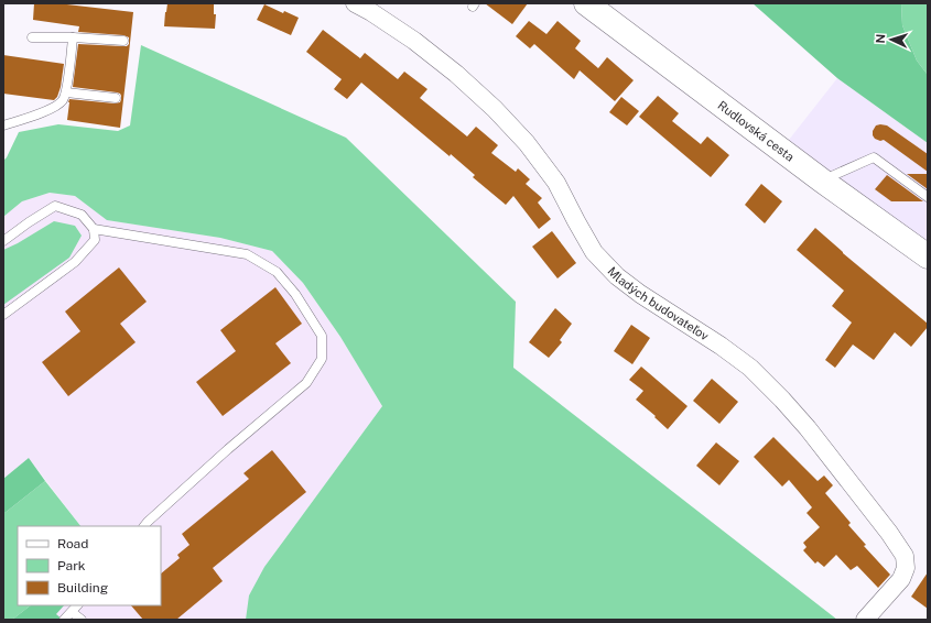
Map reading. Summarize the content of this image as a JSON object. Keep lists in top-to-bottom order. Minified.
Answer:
{"streets":{"street":["Rudlovská cesta","Mladých budovateľov"]},"legend":["Road","Park","Building"],"north":"left"}
